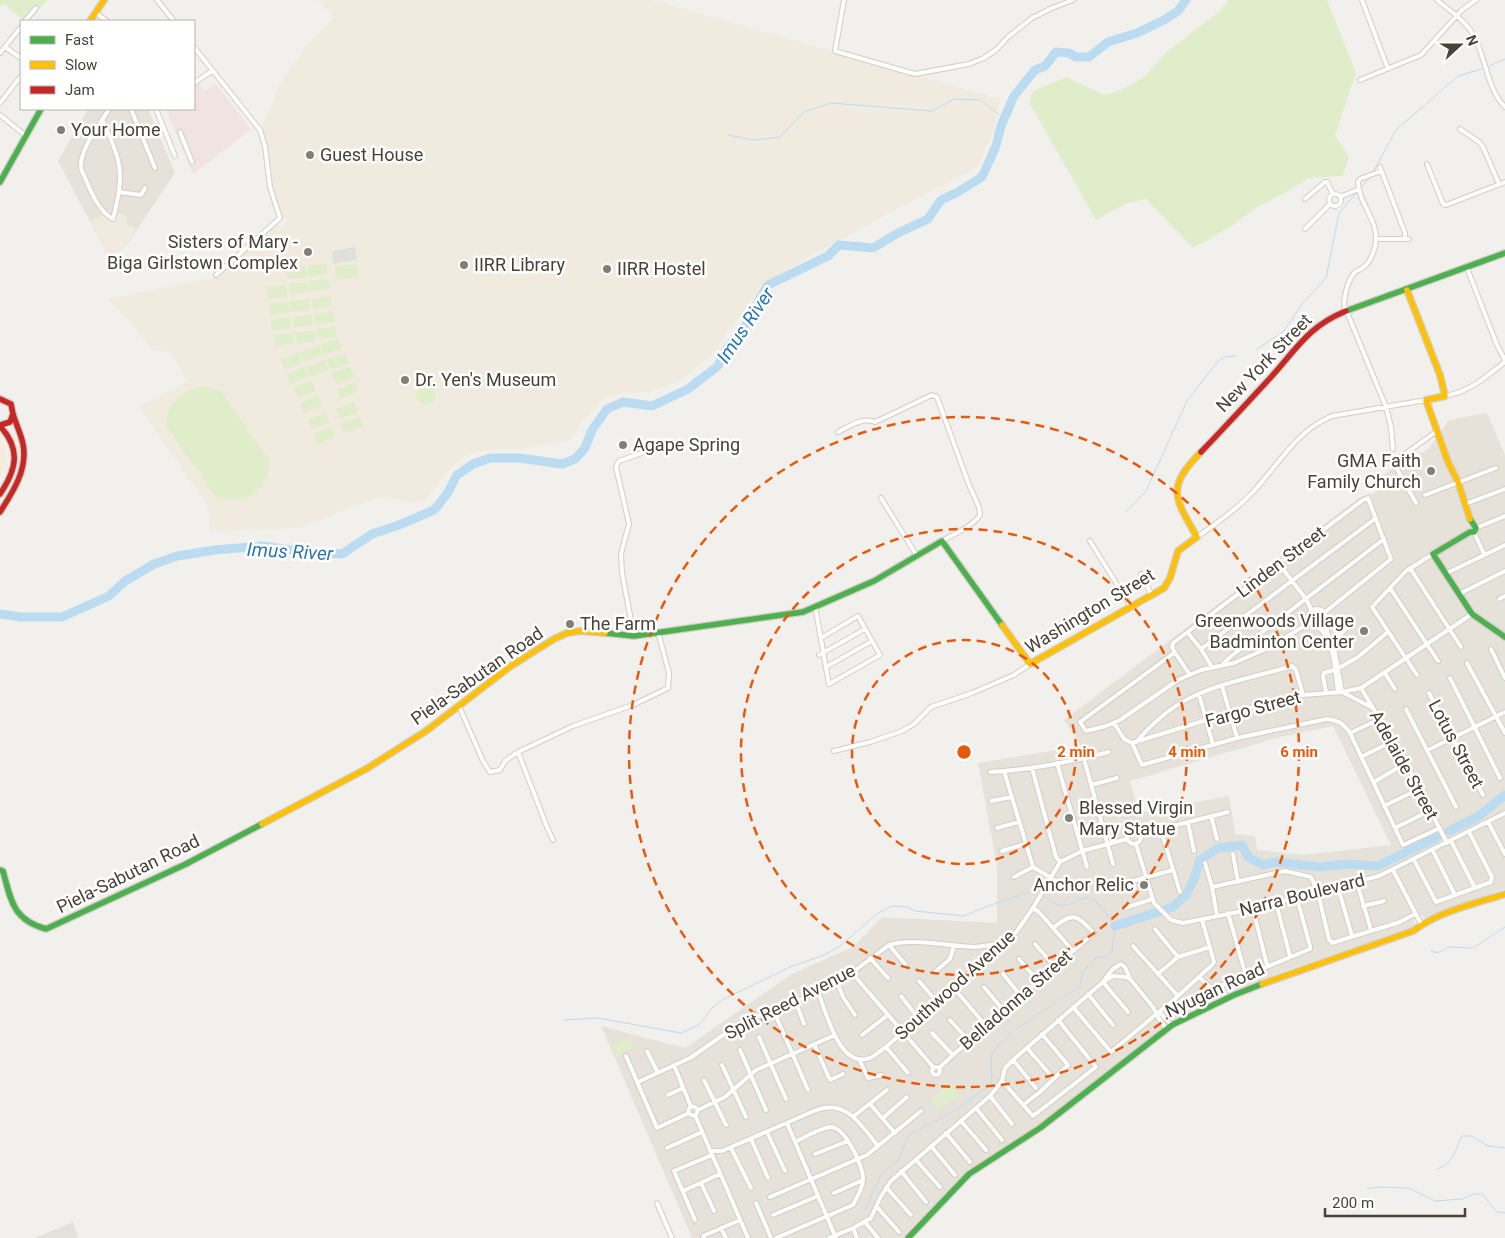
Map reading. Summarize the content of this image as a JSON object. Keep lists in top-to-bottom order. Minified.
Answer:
{"streets":{"main road":["New York Street","Washington Street","Piela-Sabutan Road","Nyugan Road"],"street":["Linden Street","Fargo Street","Lotus Street","Adelaide Street","Narra Boulevard","Southwood Avenue","Belladonna Street","Split Reed Avenue"]},"crossings":[["New York Street","Washington Street"],["Fargo Street","Adelaide Street"],["Adelaide Street","Narra Boulevard"],["Southwood Avenue","Belladonna Street"],["Southwood Avenue","Split Reed Avenue"],["Belladonna Street","Split Reed Avenue"]],"water":["Imus River"],"places":["Your Home","Guest House","Sisters of Mary - Biga Girlstown Complex","IIRR Library","IIRR Hostel","Dr. Yen's Museum","Agape Spring","GMA Faith Family Church","The Farm","Greenwoods Village Badminton Center","Blessed Virgin Mary Statue","Anchor Relic"],"legend":["Fast","Slow","Jam"],"scale_bar":"200 m","north":"right","rings":["2 min","4 min","6 min"]}
